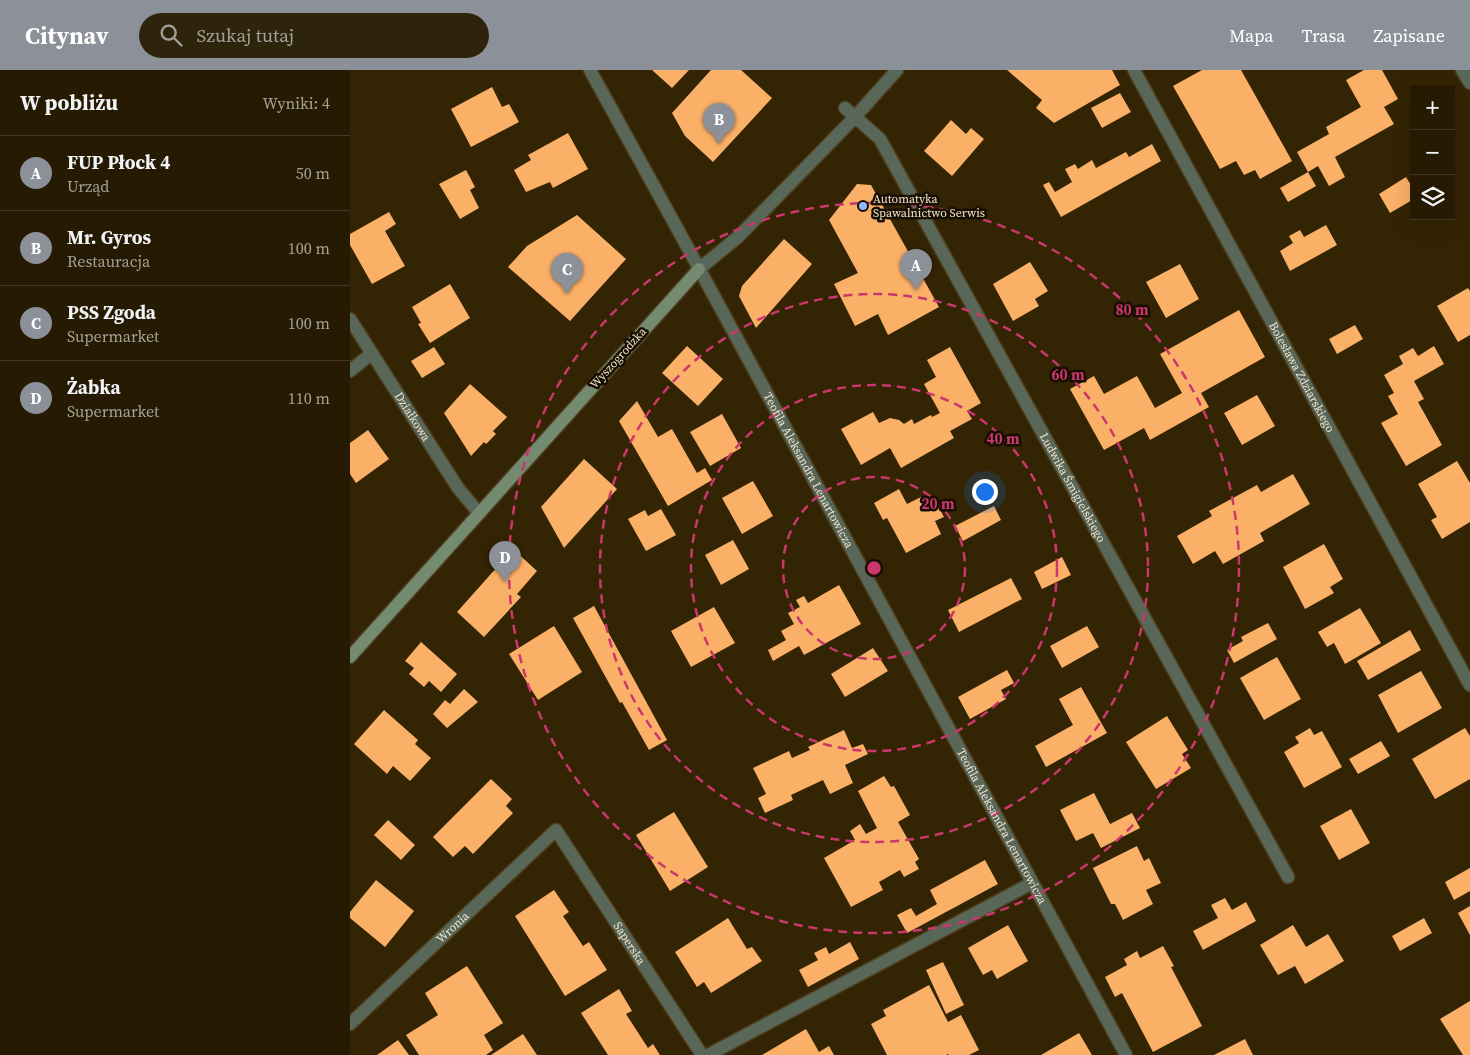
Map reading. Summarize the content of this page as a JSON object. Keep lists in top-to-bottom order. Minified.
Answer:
{"streets":{"street":["Wyszogrodzka","Bolesława Zdziarskiego","Działkowa","Teofila Aleksandra Lenartowicza","Ludwika Śmigielskiego","Wronia","Saperska"]},"crossings":[["Wyszogrodzka","Działkowa"],["Wyszogrodzka","Teofila Aleksandra Lenartowicza"],["Wyszogrodzka","Ludwika Śmigielskiego"],["Wronia","Saperska"]],"places":["Automatyka Spawalnictwo Serwis"],"page":{"header":"Citynav","search":"Szukaj tutaj","nav":["Mapa","Trasa","Zapisane"],"heading":["W pobliżu","Wyniki: 4"],"map_buttons":["+","−"],"pins":["B","A","C","D"],"list":[{"mark":"A","name":"FUP Płock 4","note":"Urząd","value":"50 m"},{"mark":"B","name":"Mr. Gyros","note":"Restauracja","value":"100 m"},{"mark":"C","name":"PSS Zgoda","note":"Supermarket","value":"100 m"},{"mark":"D","name":"Żabka","note":"Supermarket","value":"110 m"}]},"rings":["80 m","60 m","40 m","20 m"]}
